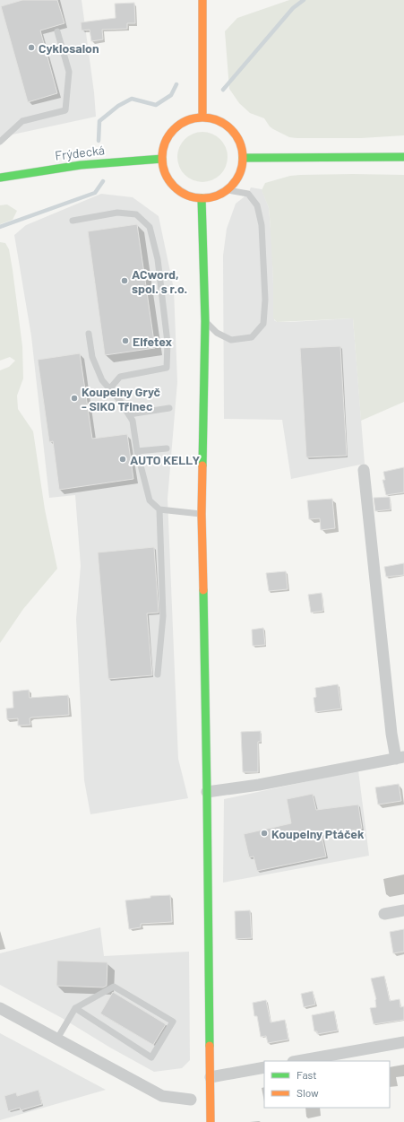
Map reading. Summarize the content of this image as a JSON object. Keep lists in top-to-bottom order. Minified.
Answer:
{"streets":{"main road":["Frýdecká"]},"places":["Cyklosalon","ACword, spol. s r.o.","Elfetex","Koupelny Gryč - SIKO Třinec","AUTO KELLY","Koupelny Ptáček"],"legend":["Fast","Slow"]}
